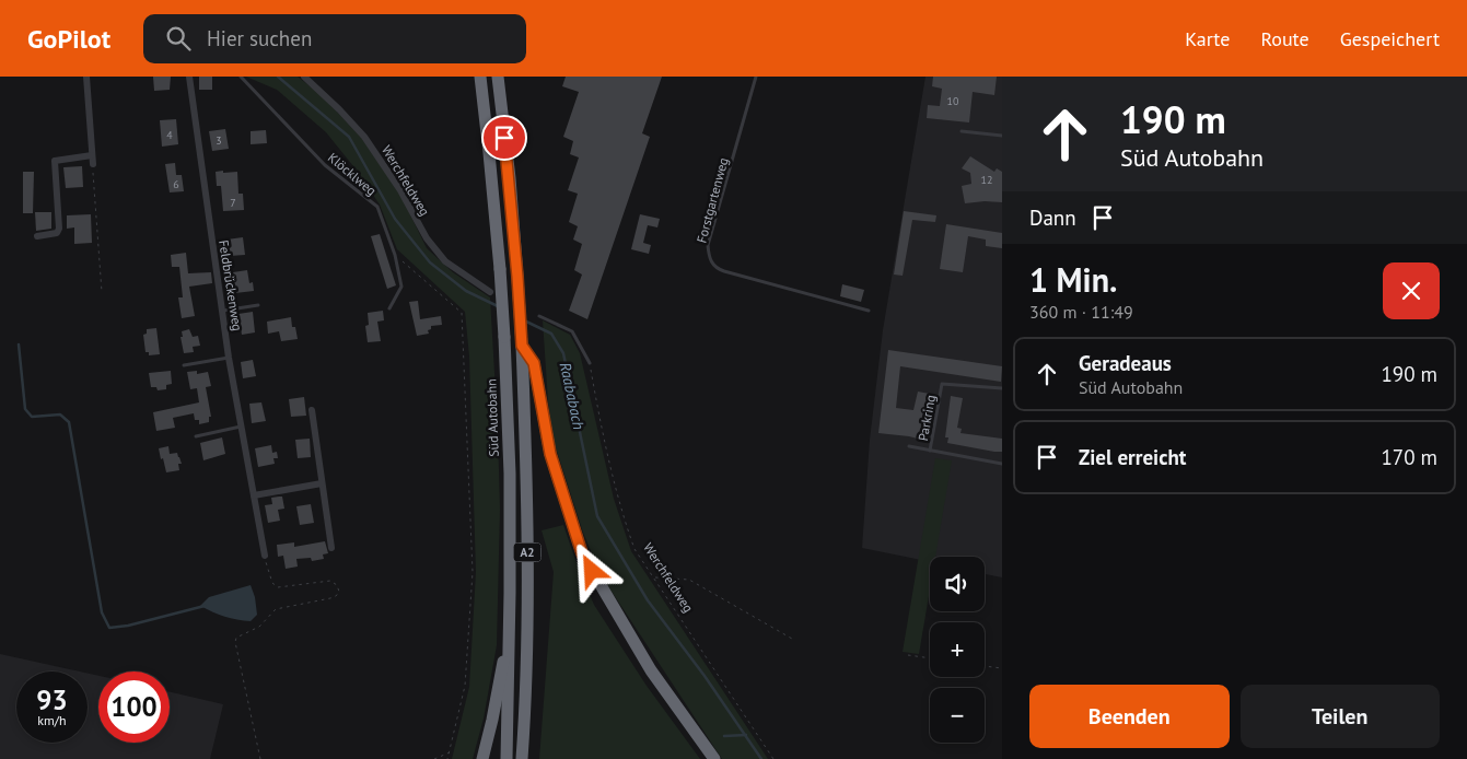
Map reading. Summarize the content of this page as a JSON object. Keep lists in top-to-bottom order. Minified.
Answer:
{"streets":{"highway":["Süd Autobahn","A2"],"street":["Werchfeldweg","Feldbrückenweg"],"lane":["Klöcklweg","Forstgartenweg","Parkring"]},"water":["Raababach"],"house_numbers":["10","4","3","12","6","7"],"page":{"header":"GoPilot","search":"Hier suchen","nav":["Karte","Route","Gespeichert"],"turn":["190 m","Süd Autobahn"],"then":"Dann","heading":["1 Min.","360 m · 11:49"],"list":[{"name":"Geradeaus","note":"Süd Autobahn","value":"190 m"},{"name":"Ziel erreicht","value":"170 m"}],"map_buttons":["+","−"],"speed":"93 km/h","limit":"100","buttons":["Beenden","Teilen"]}}
